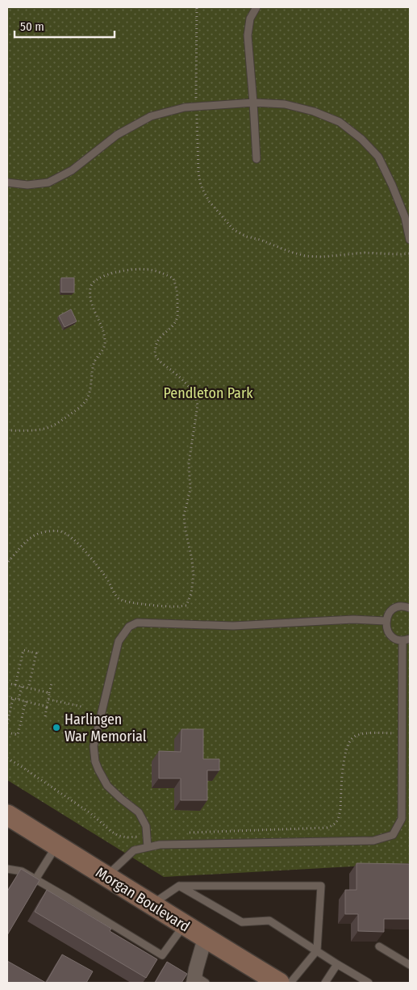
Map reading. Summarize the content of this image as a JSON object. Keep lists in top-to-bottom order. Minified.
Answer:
{"streets":{"main road":["Morgan Boulevard"]},"parks":["Pendleton Park"],"places":["Harlingen War Memorial"],"scale_bar":"50 m"}
